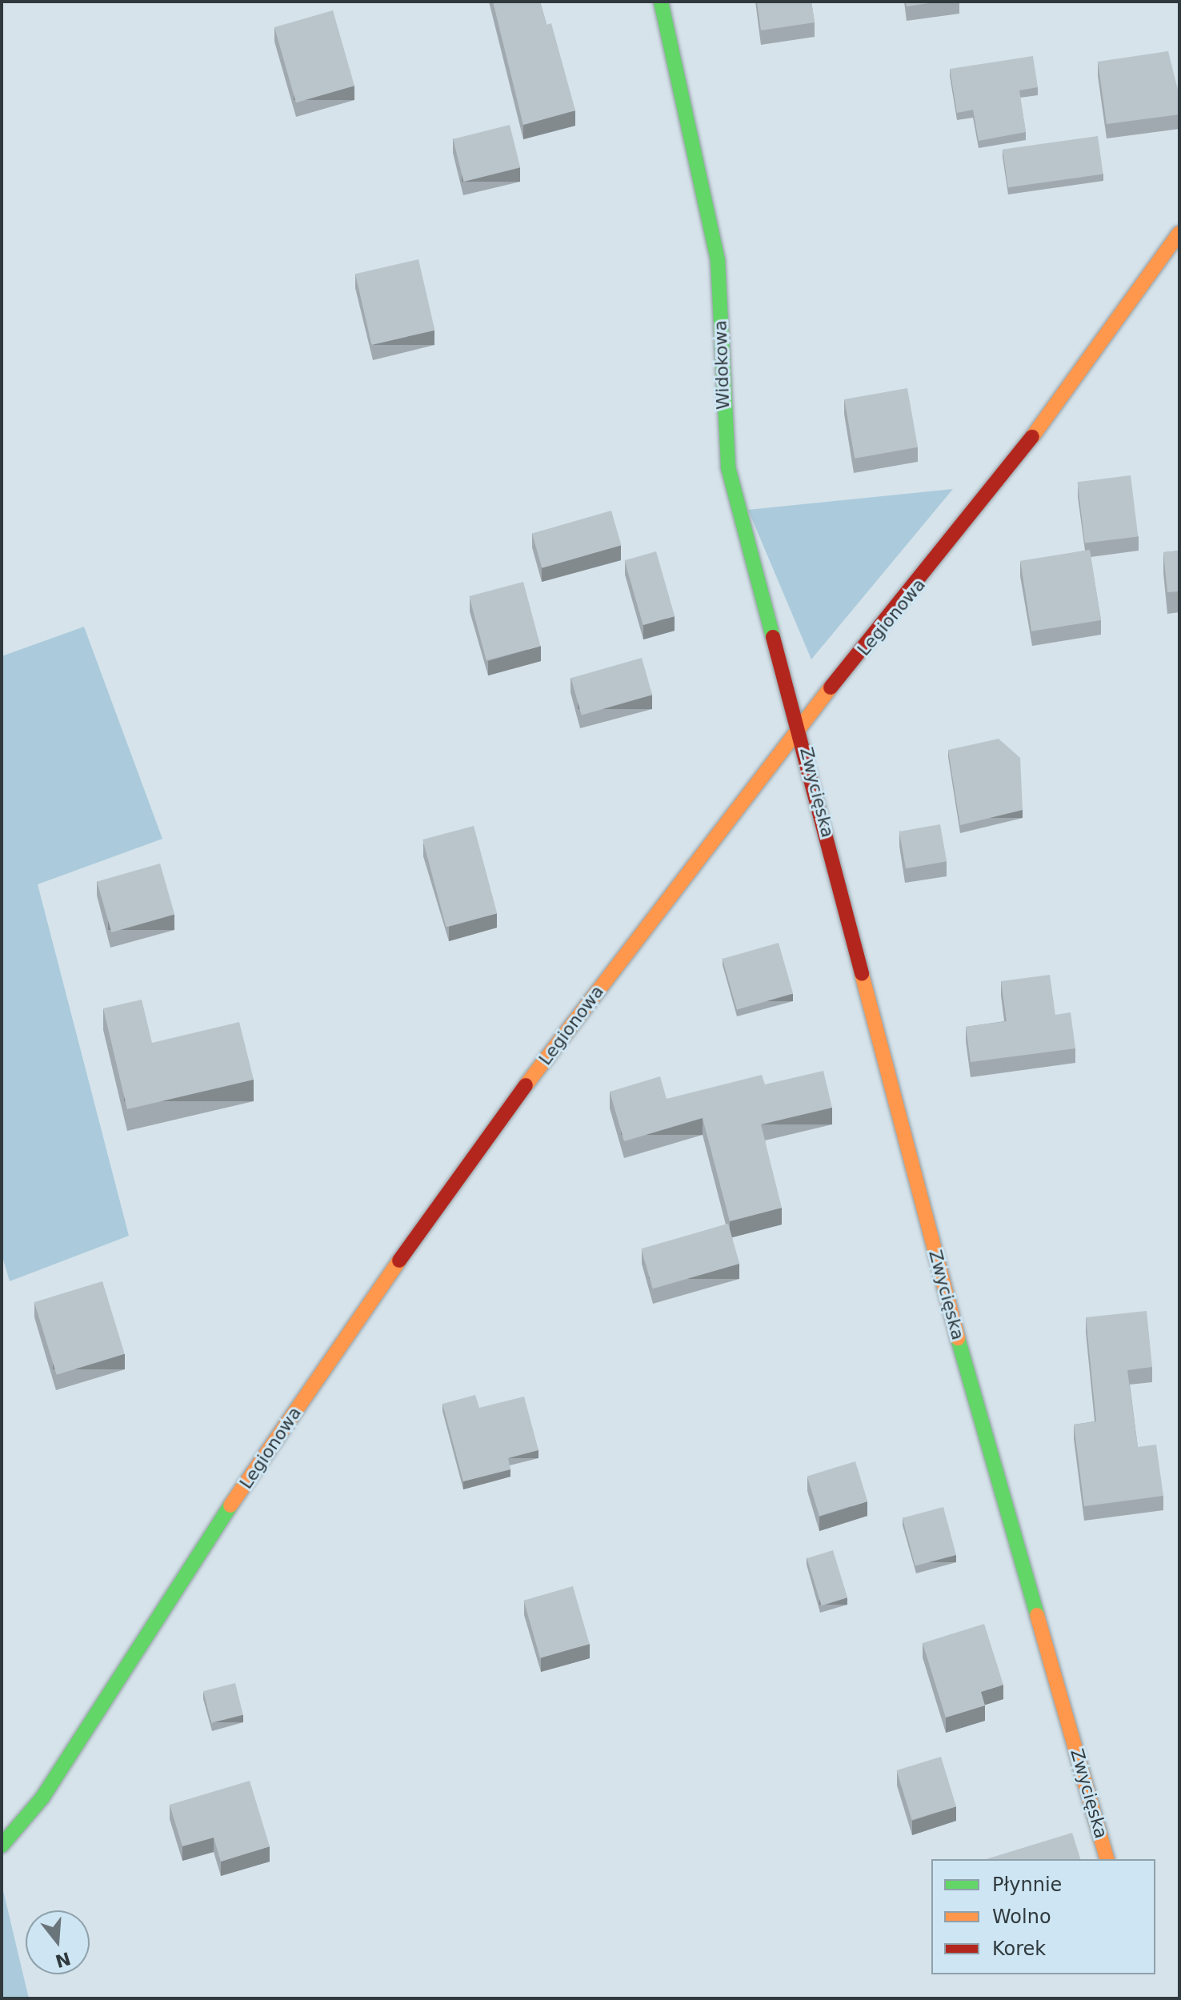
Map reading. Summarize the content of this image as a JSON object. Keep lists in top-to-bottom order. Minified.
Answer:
{"streets":{"street":["Widokowa","Legionowa","Zwycięska"]},"crossings":[["Widokowa","Legionowa"],["Widokowa","Zwycięska"],["Legionowa","Zwycięska"]],"legend":["Płynnie","Wolno","Korek"],"north":"bottom"}
